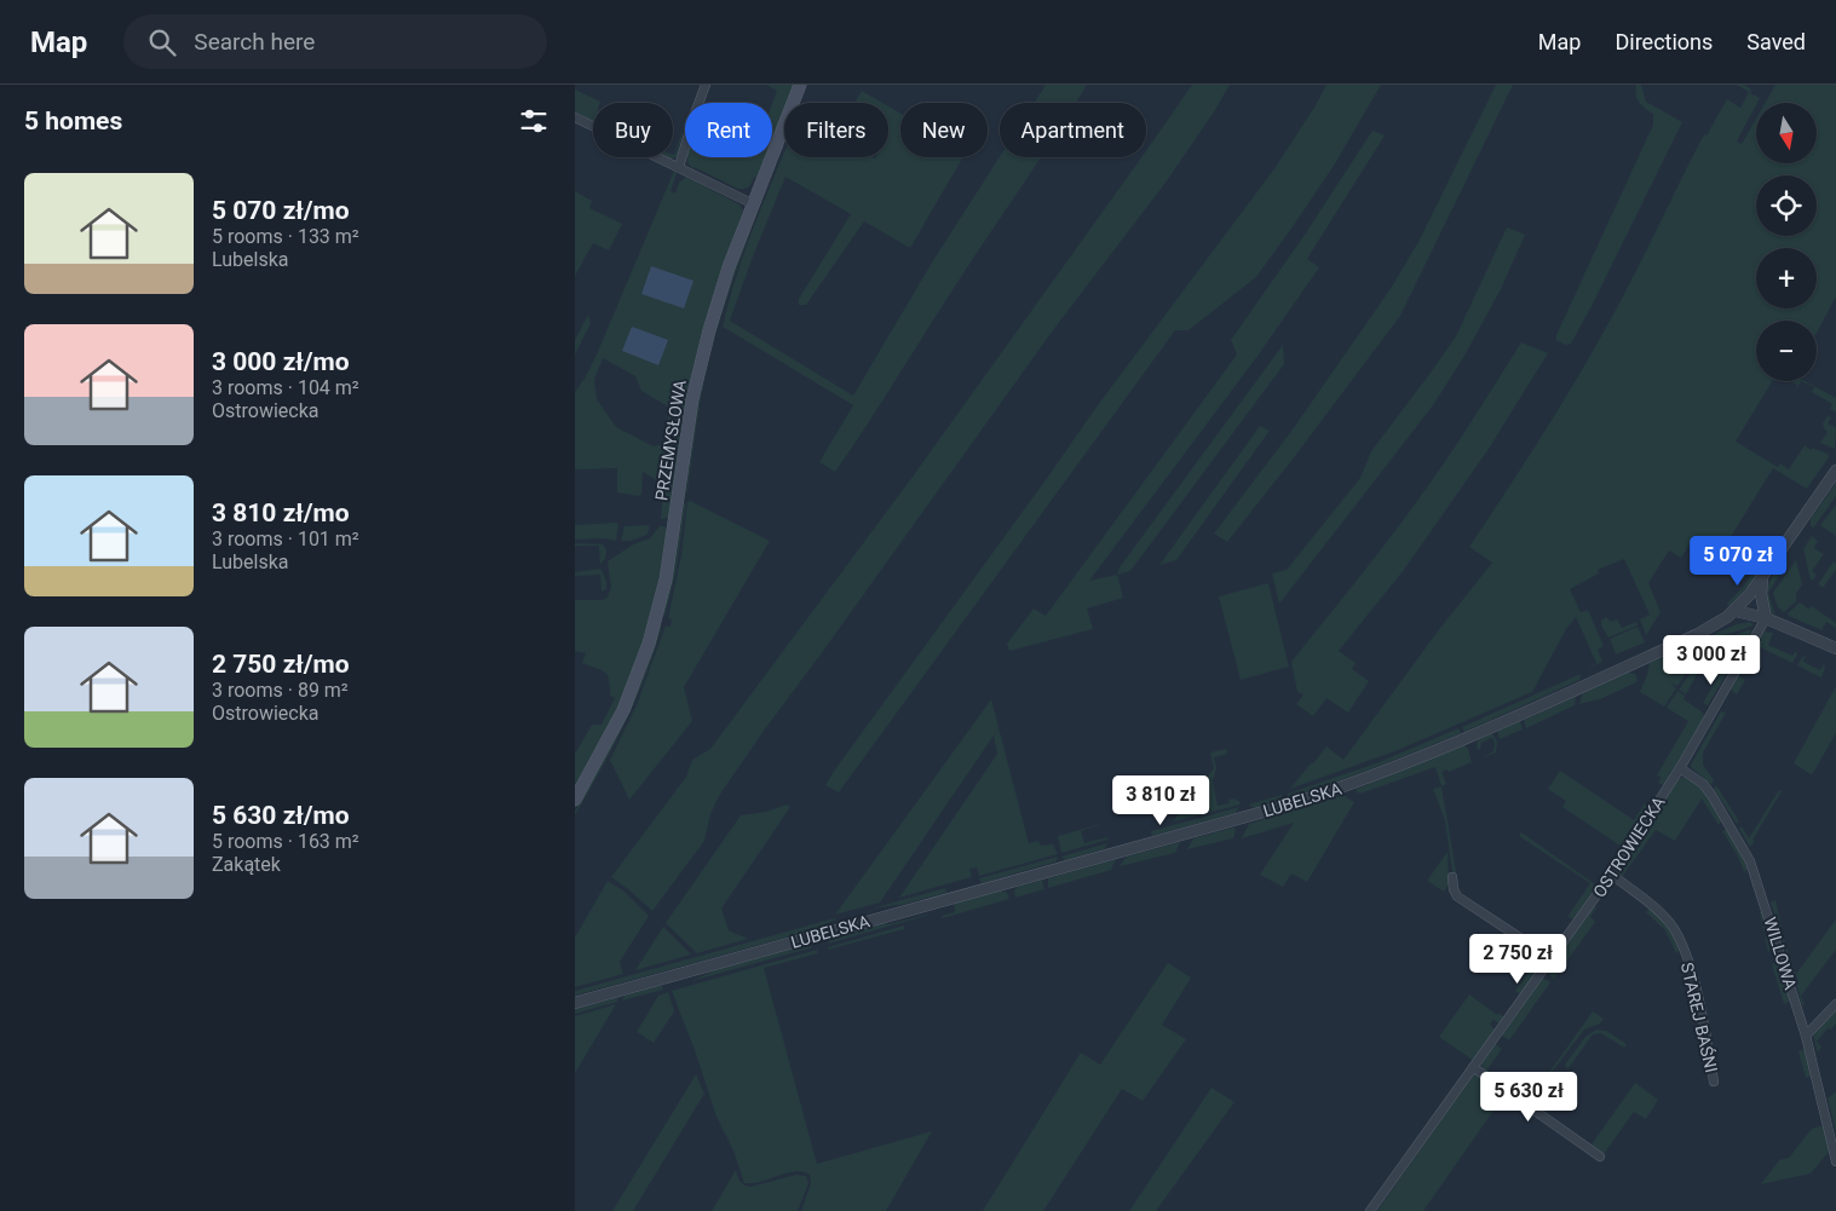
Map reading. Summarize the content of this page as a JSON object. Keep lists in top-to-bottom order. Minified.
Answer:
{"streets":{"main road":["PRZEMYSŁOWA"],"street":["LUBELSKA","OSTROWIECKA","WILLOWA","STAREJ BAŚNI"]},"crossings":[["OSTROWIECKA","WILLOWA"],["OSTROWIECKA","STAREJ BAŚNI"]],"north":"bottom","page":{"header":"Map","search":"Search here","nav":["Map","Directions","Saved"],"heading":"5 homes","map_buttons":["+","−"],"chip":["Buy","Rent","Filters","New","Apartment"],"list":[{"name":"5 070 zł/mo","note":"5 rooms · 133 m² · Lubelska"},{"name":"3 000 zł/mo","note":"3 rooms · 104 m² · Ostrowiecka"},{"name":"3 810 zł/mo","note":"3 rooms · 101 m² · Lubelska"},{"name":"2 750 zł/mo","note":"3 rooms · 89 m² · Ostrowiecka"},{"name":"5 630 zł/mo","note":"5 rooms · 163 m² · Zakątek"}],"price":["5 070 zł","3 000 zł","3 810 zł","2 750 zł","5 630 zł"]}}
